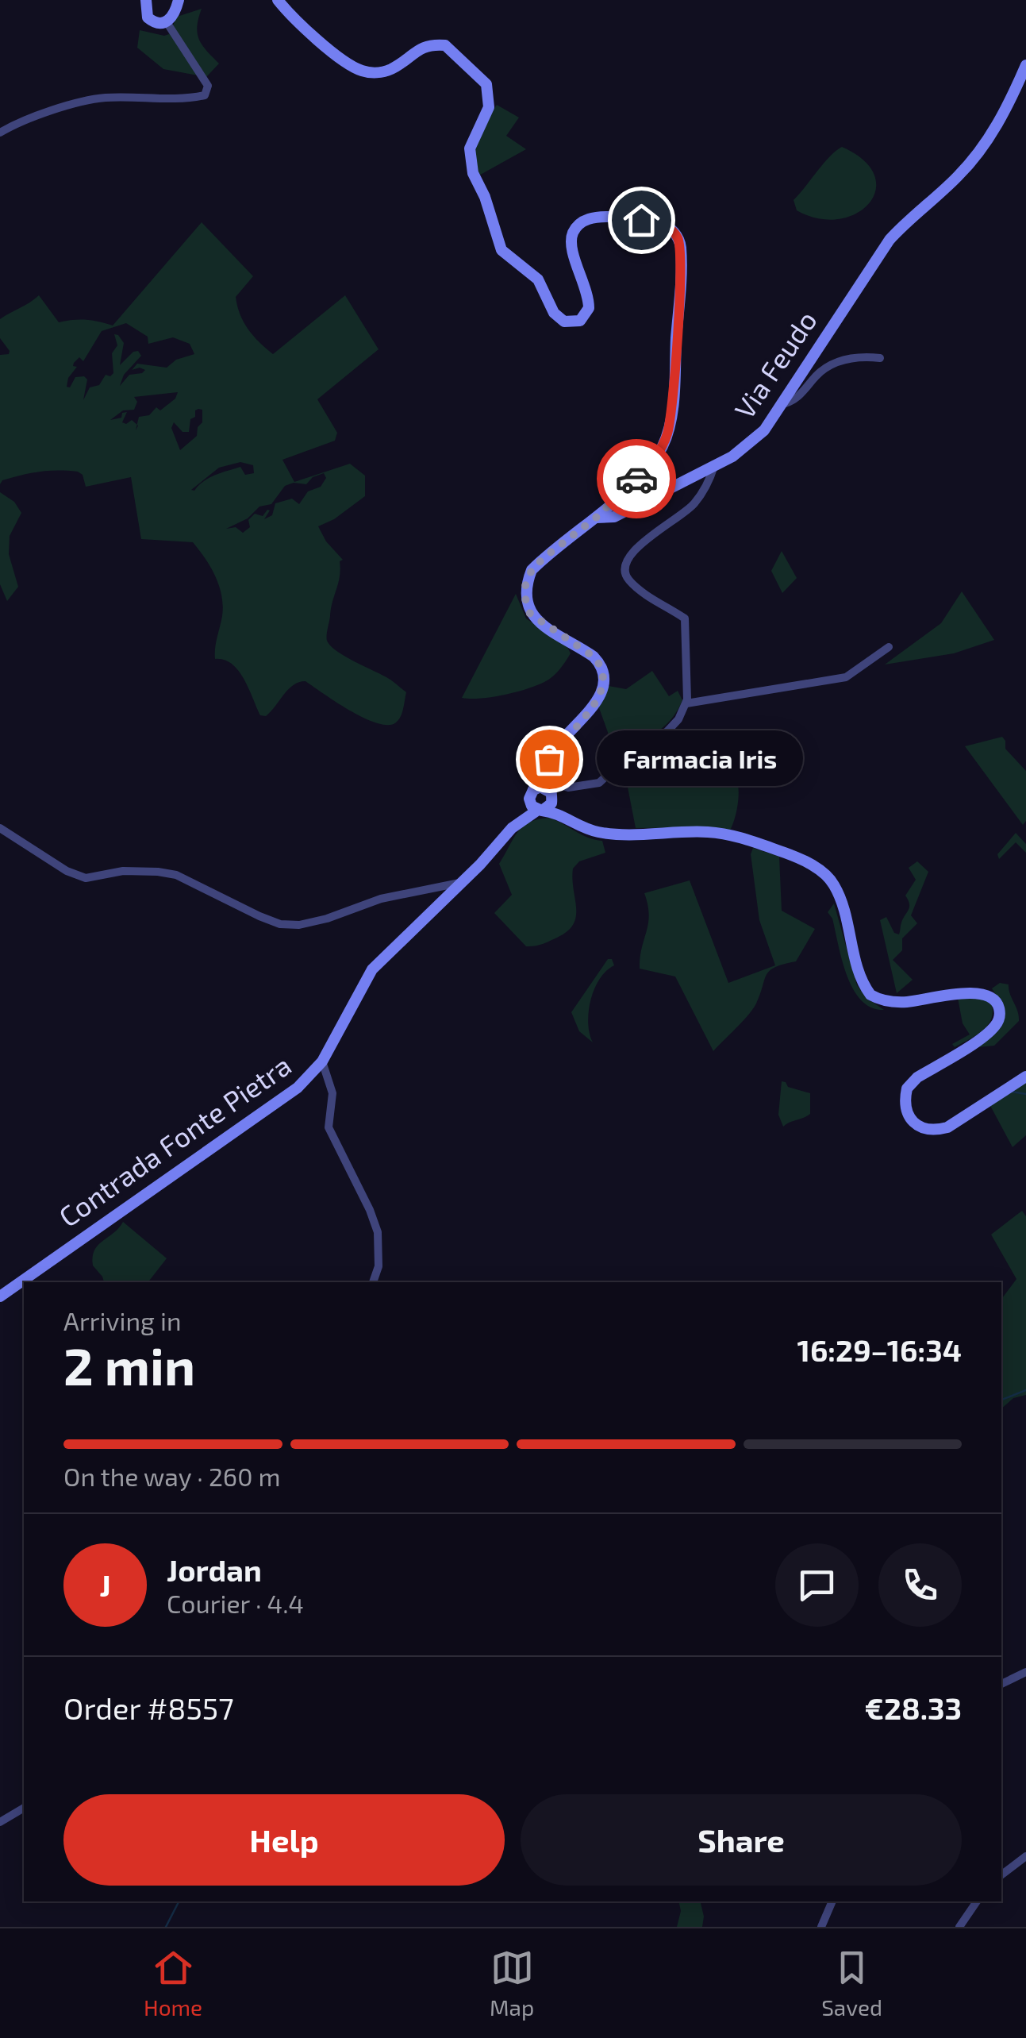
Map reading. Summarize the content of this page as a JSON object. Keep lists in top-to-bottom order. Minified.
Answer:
{"streets":{"main road":["Via Feudo","Contrada Fonte Pietra"]},"crossings":[["Via Feudo","Contrada Fonte Pietra"]],"places":["Farmacia Iris"],"page":{"bubble":"Farmacia Iris","heading":["2 min","Arriving in","16:29–16:34"],"panel":["Jordan","Courier · 4.4","Order #8557","€28.33"],"bar":"On the way · 260 m","round":"J","buttons":["Help","Share"],"tabs":["Home","Map","Saved"]}}
